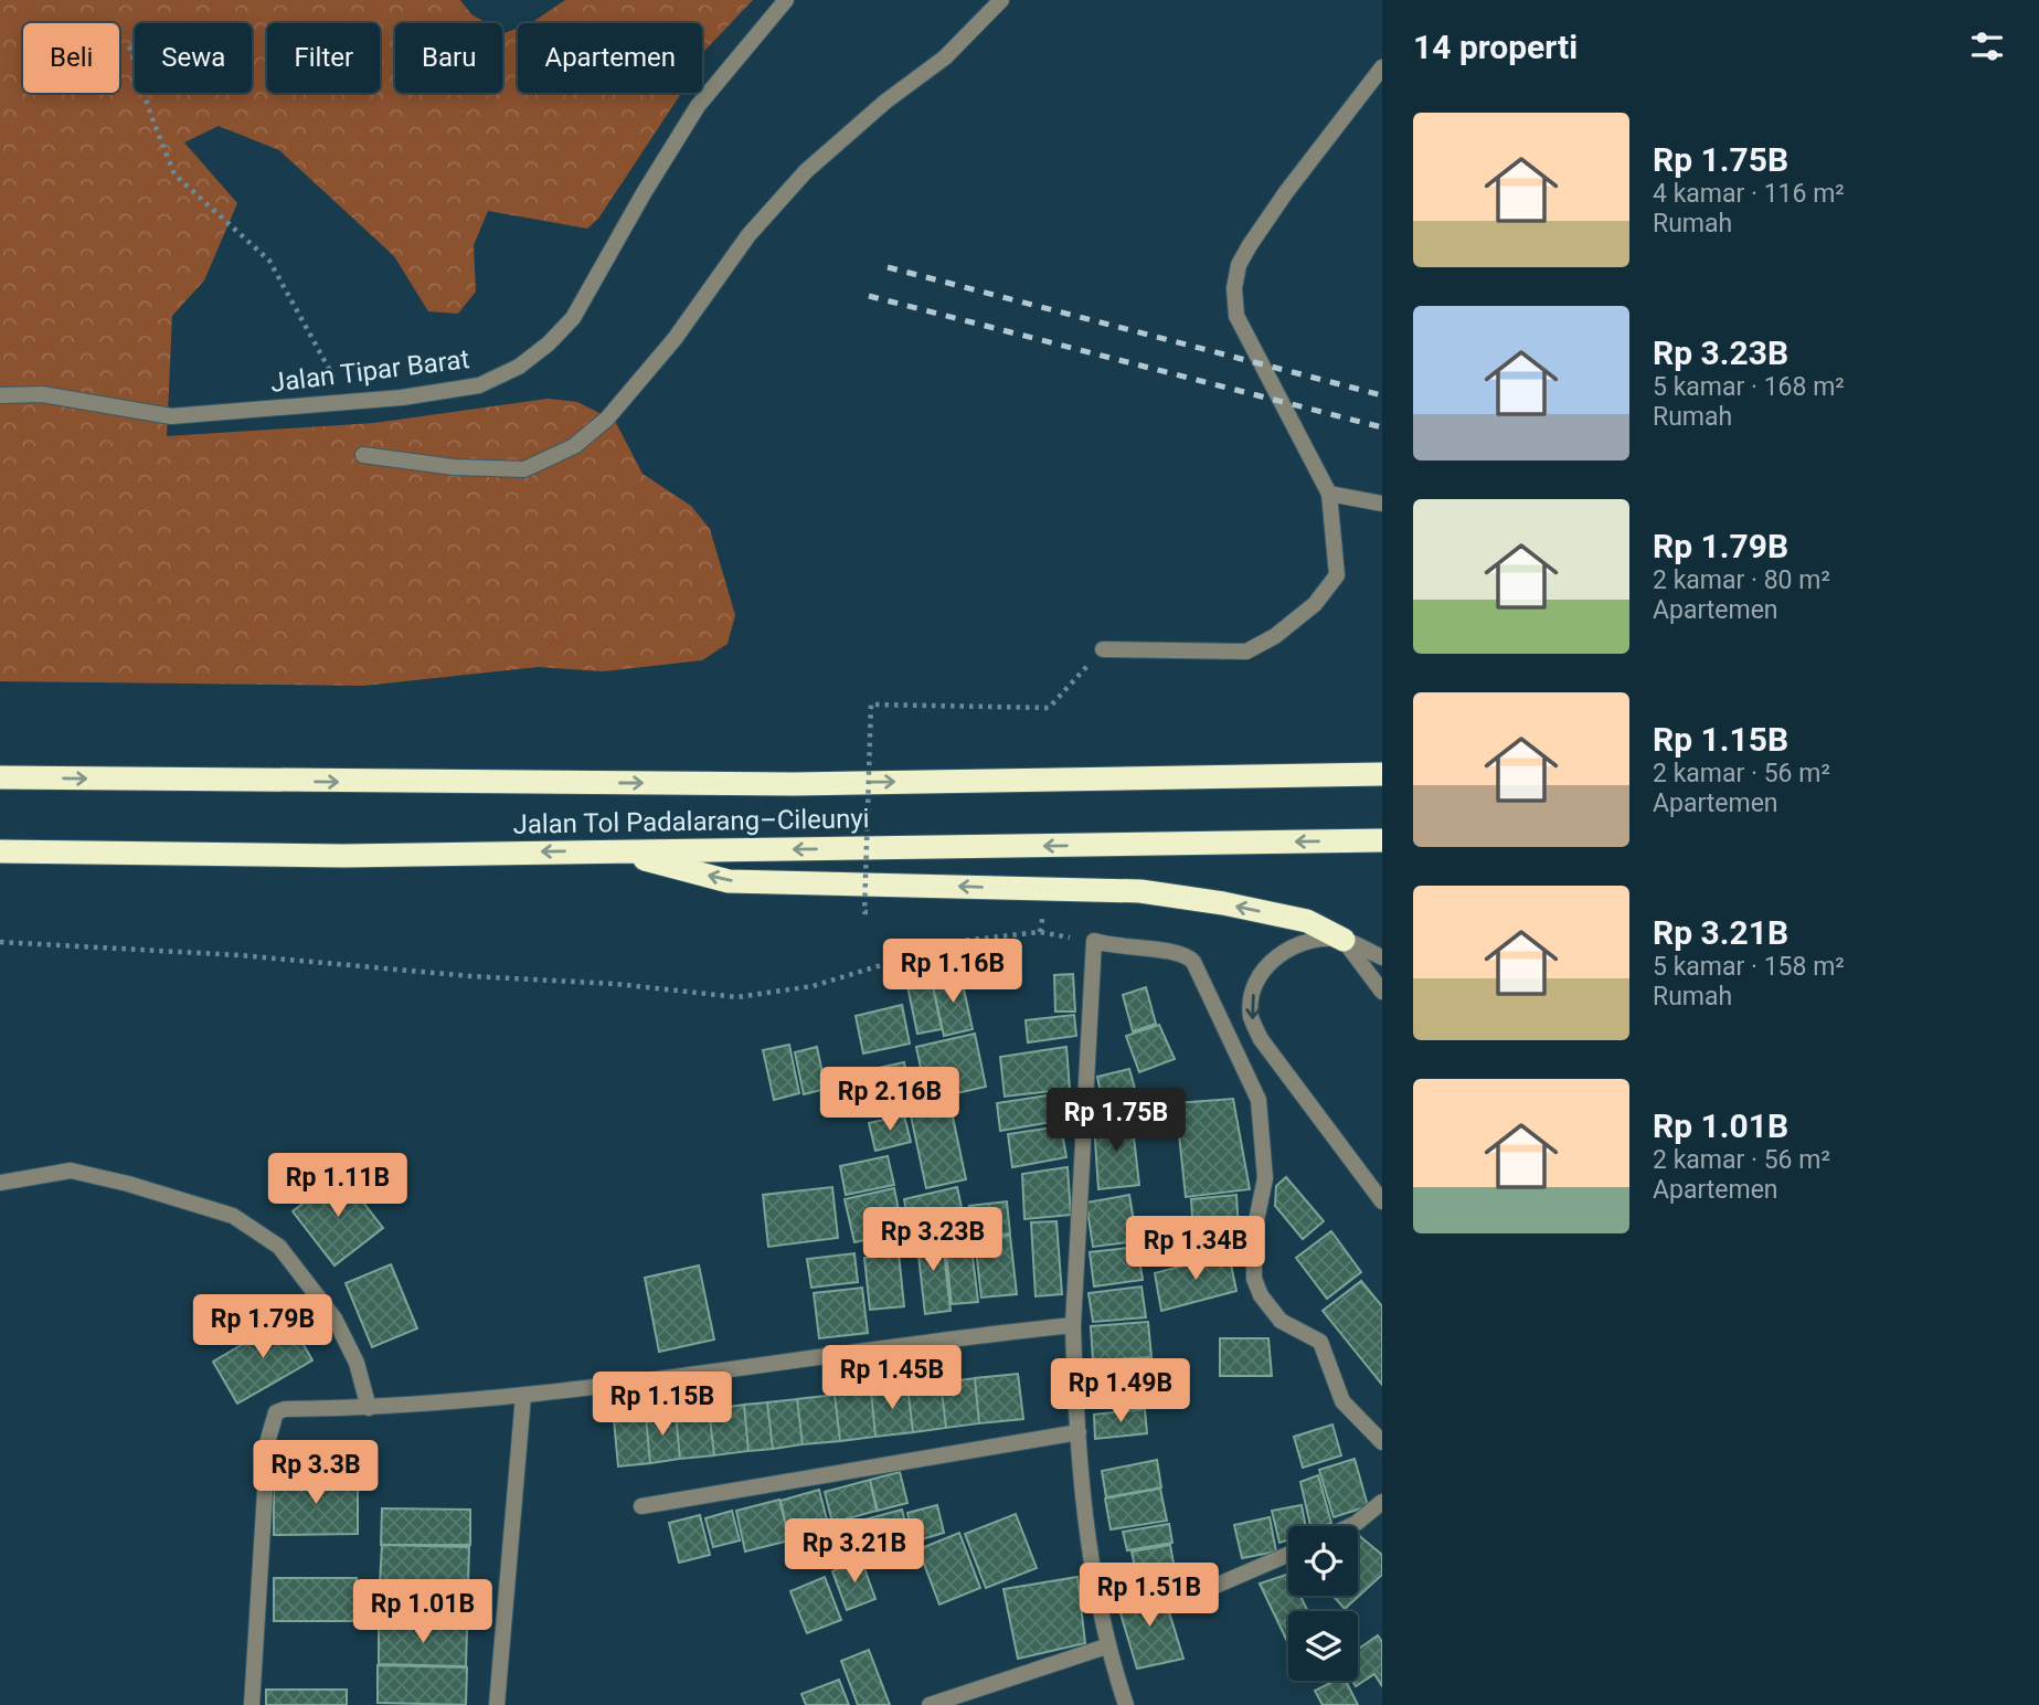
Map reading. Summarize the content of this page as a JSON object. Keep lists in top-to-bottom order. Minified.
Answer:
{"streets":{"highway":["Jalan Tol Padalarang–Cileunyi"],"street":["Jalan Tipar Barat"]},"page":{"heading":"14 properti","chip":["Beli","Sewa","Filter","Baru","Apartemen"],"list":[{"name":"Rp 1.75B","note":"4 kamar · 116 m² · Rumah"},{"name":"Rp 3.23B","note":"5 kamar · 168 m² · Rumah"},{"name":"Rp 1.79B","note":"2 kamar · 80 m² · Apartemen"},{"name":"Rp 1.15B","note":"2 kamar · 56 m² · Apartemen"},{"name":"Rp 3.21B","note":"5 kamar · 158 m² · Rumah"},{"name":"Rp 1.01B","note":"2 kamar · 56 m² · Apartemen"}],"price":["Rp 1.16B","Rp 2.16B","Rp 1.75B","Rp 1.11B","Rp 3.23B","Rp 1.34B","Rp 1.79B","Rp 1.45B","Rp 1.49B","Rp 1.15B","Rp 3.3B","Rp 3.21B","Rp 1.51B","Rp 1.01B"]}}
